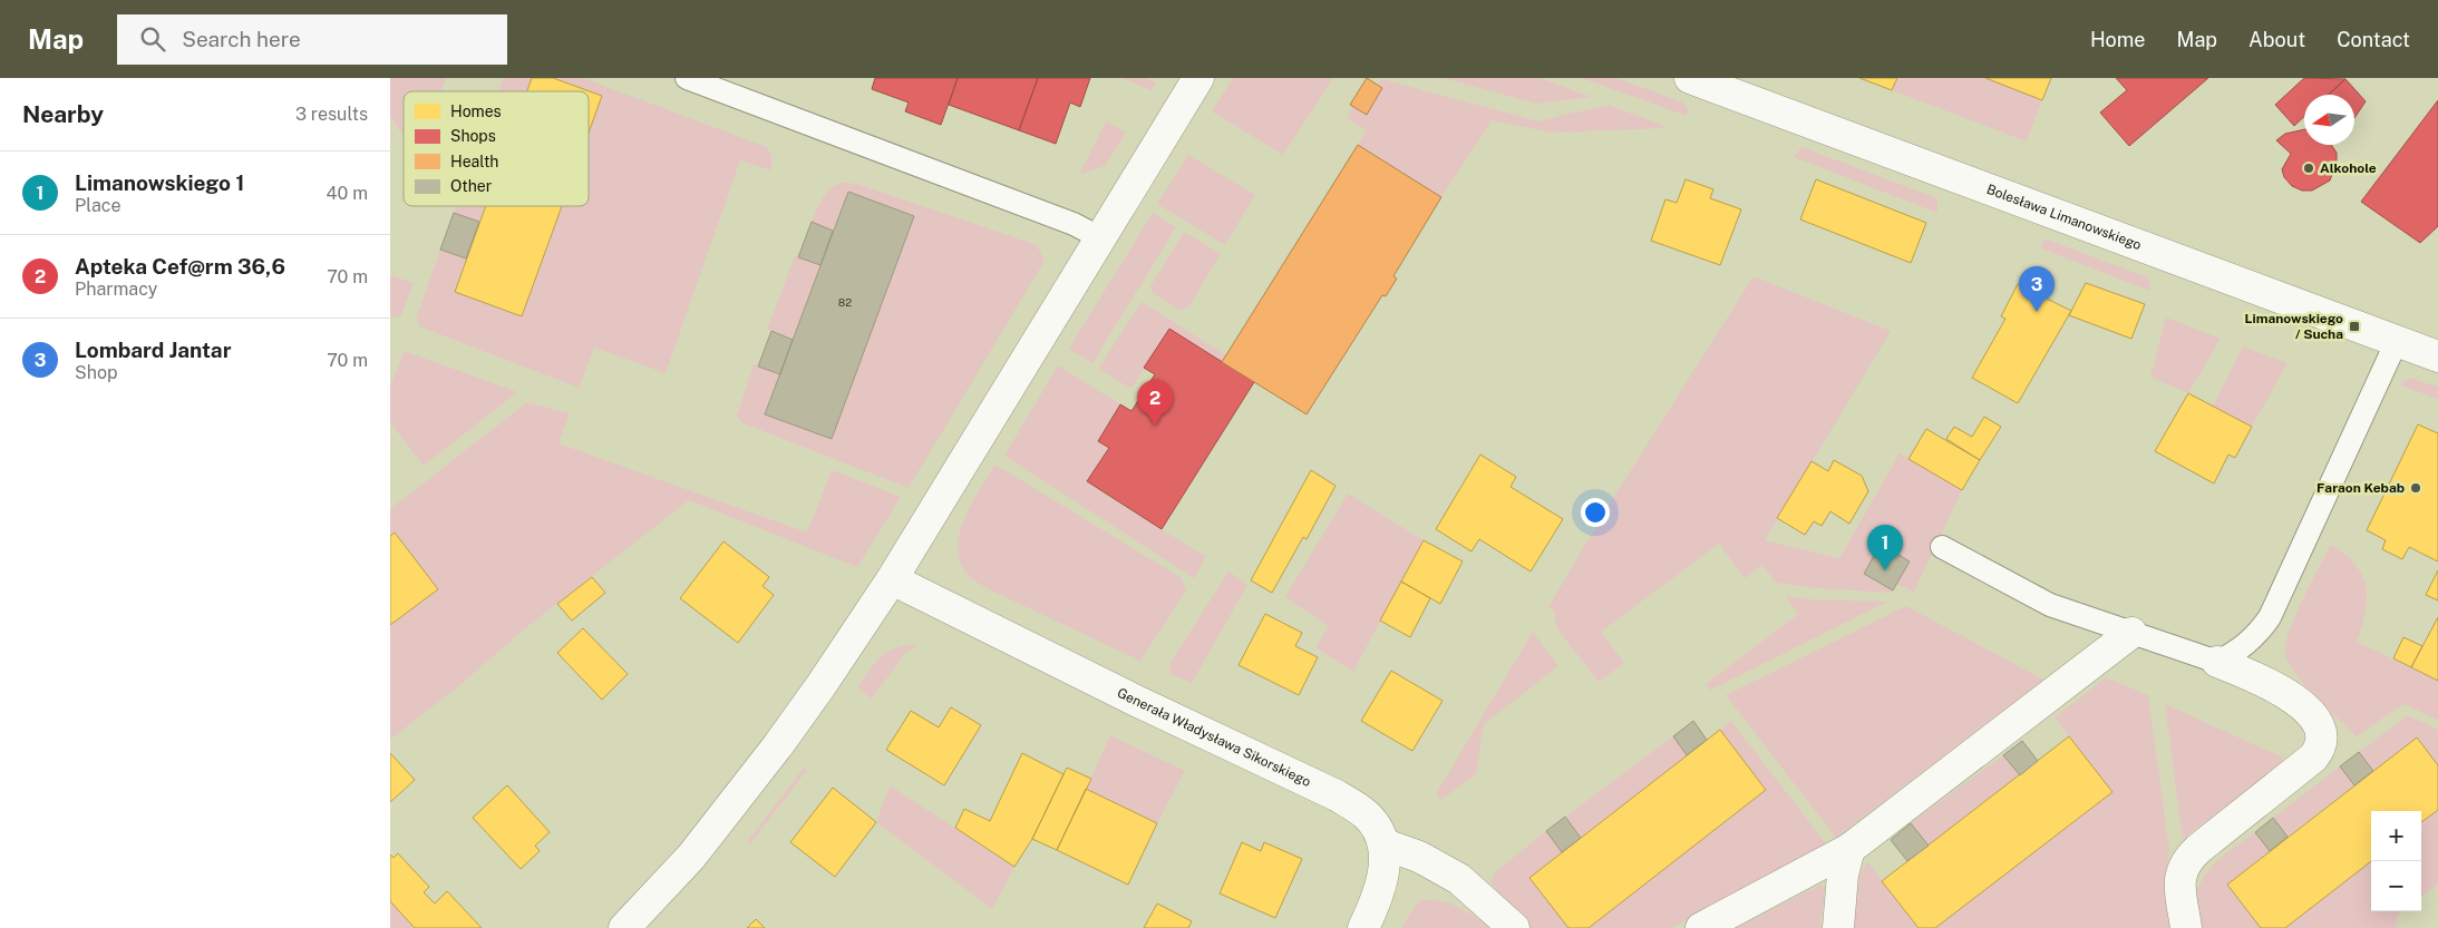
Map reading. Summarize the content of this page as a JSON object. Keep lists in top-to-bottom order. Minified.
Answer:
{"streets":{"street":["Bolesława Limanowskiego","Generała Władysława Sikorskiego"]},"places":{"other":["Alkohole","Faraon Kebab"],"transit":["Limanowskiego / Sucha"]},"house_numbers":["82"],"legend":["Homes","Shops","Health","Other"],"north":"left","page":{"header":"Map","search":"Search here","nav":["Home","Map","About","Contact"],"heading":["Nearby","3 results"],"list":[{"mark":"1","name":"Limanowskiego 1","note":"Place","value":"40 m"},{"mark":"2","name":"Apteka Cef@rm 36,6","note":"Pharmacy","value":"70 m"},{"mark":"3","name":"Lombard Jantar","note":"Shop","value":"70 m"}],"pins":["3","2","1"],"map_buttons":["+","−"]}}
